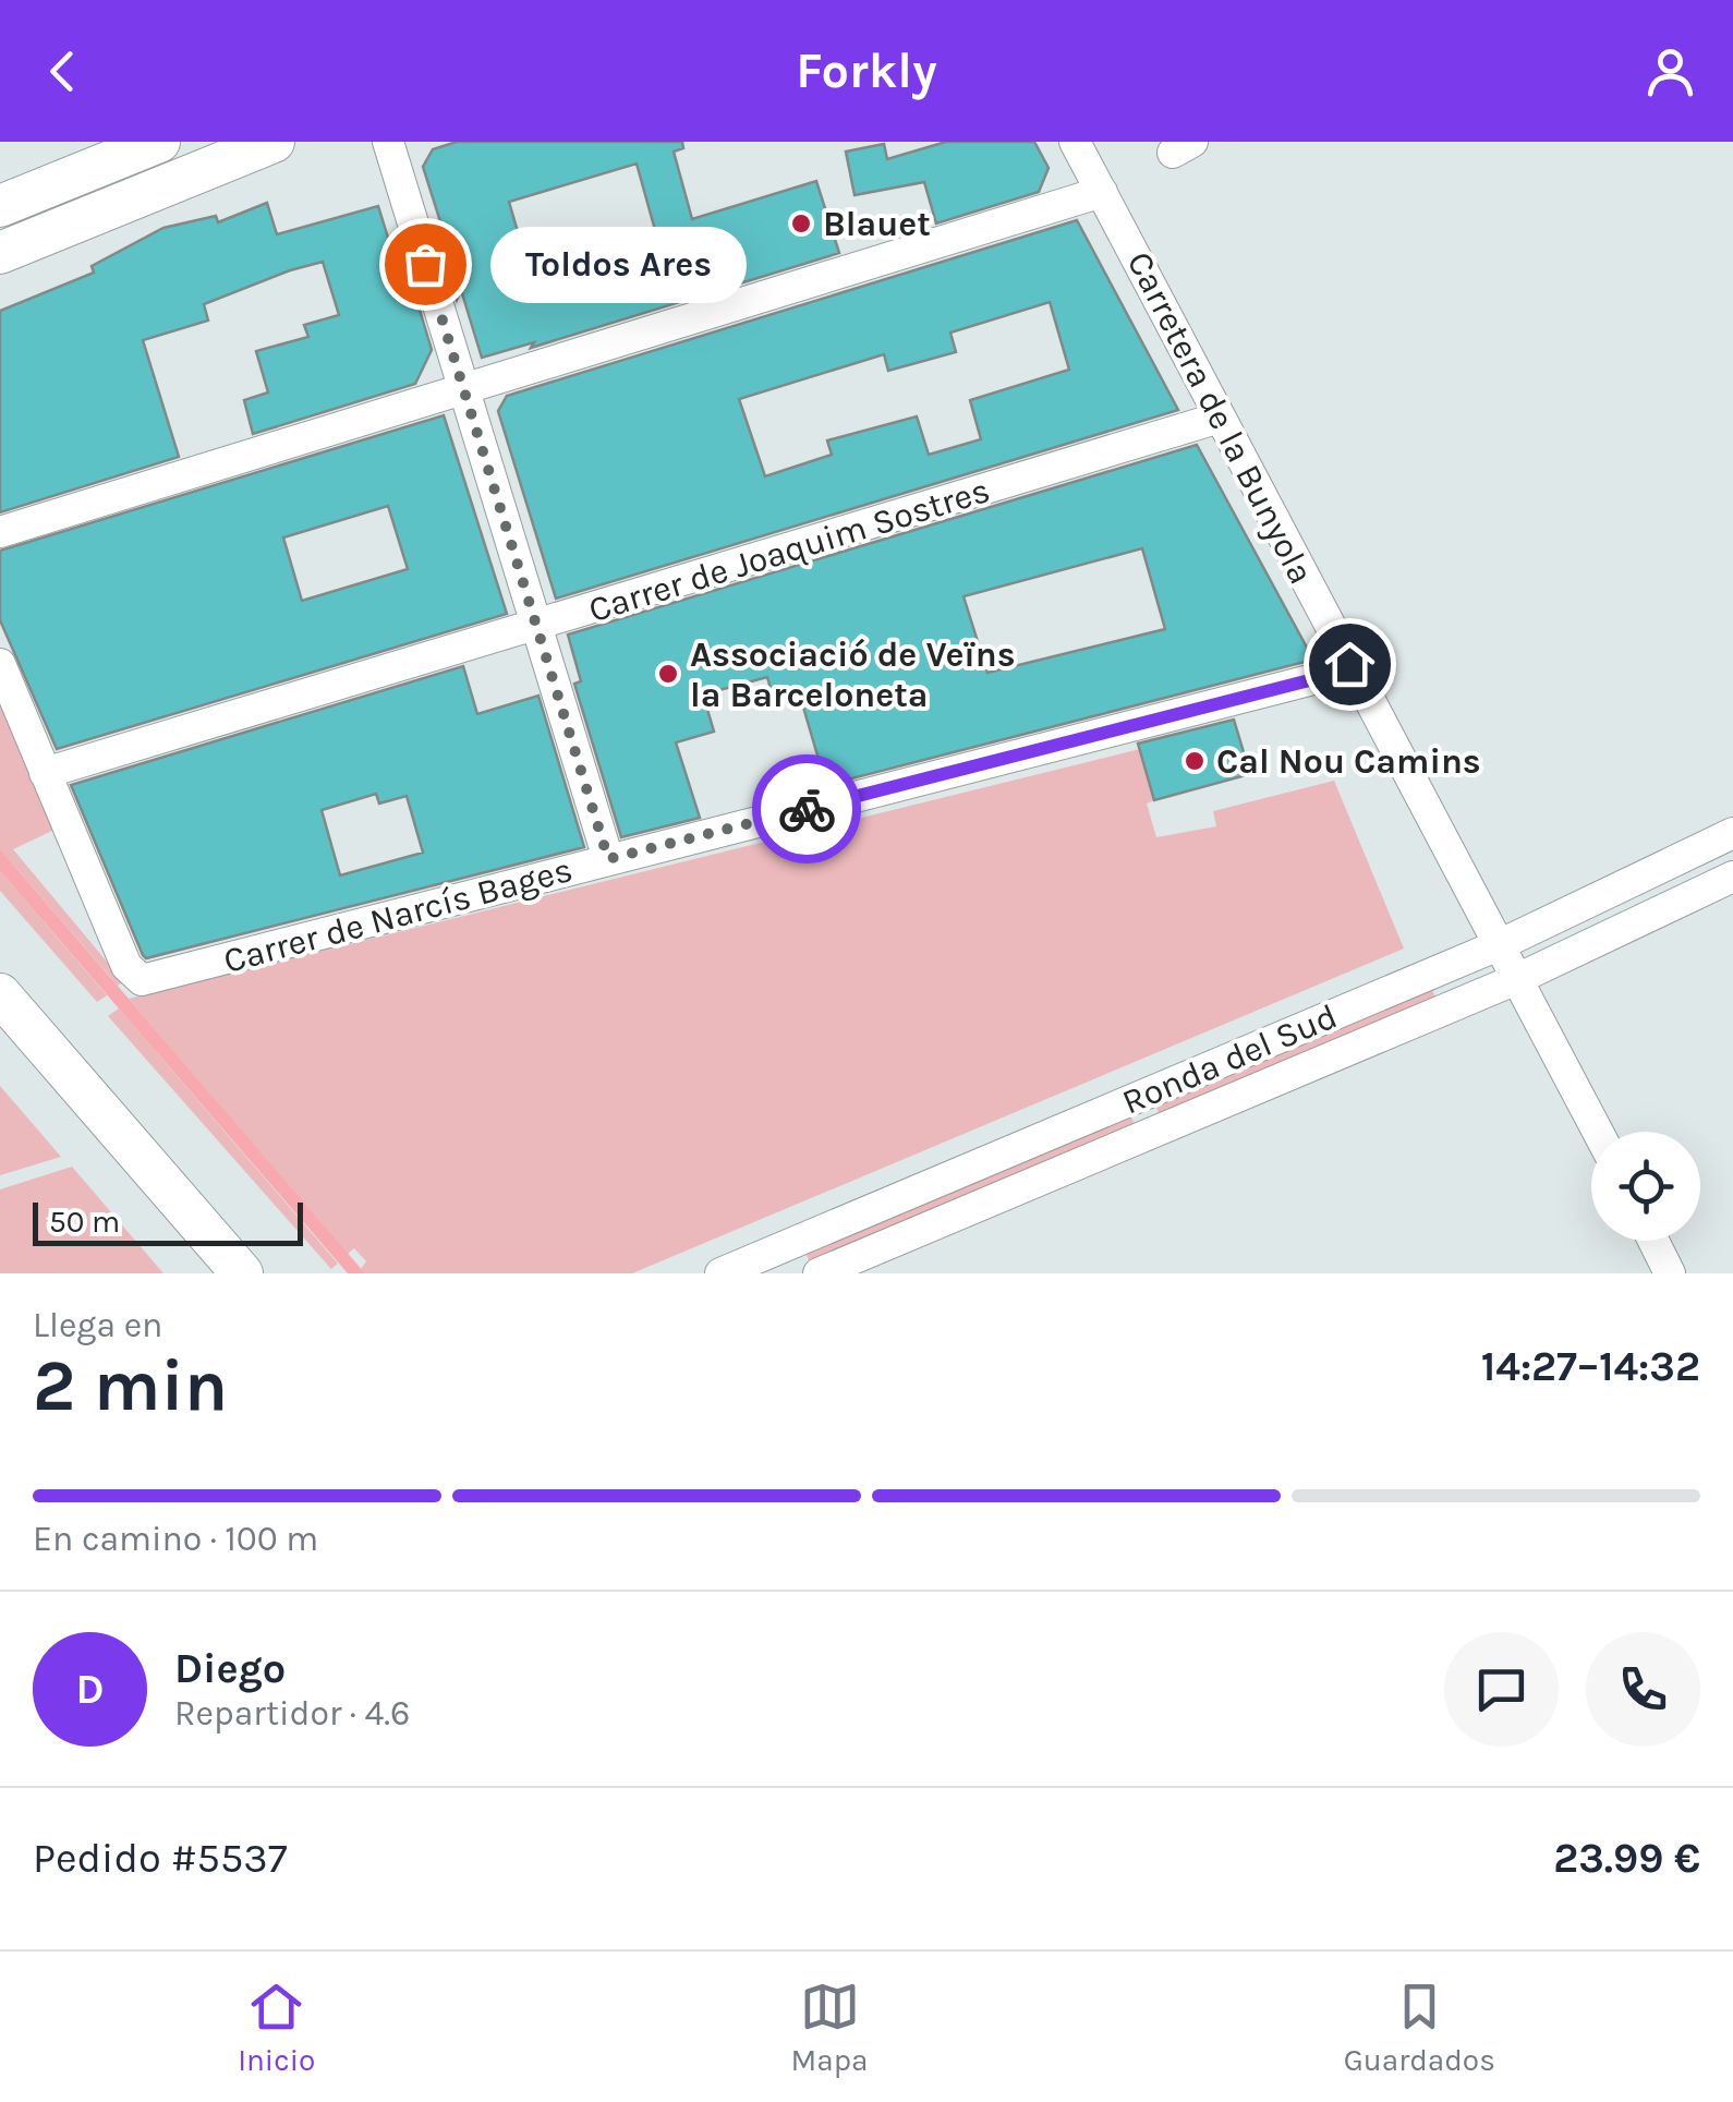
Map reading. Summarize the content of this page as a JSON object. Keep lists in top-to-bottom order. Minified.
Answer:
{"streets":{"street":["Carretera de la Bunyola","Carrer de Joaquim Sostres","Carrer de Narcís Bages","Ronda del Sud"]},"crossings":[["Carretera de la Bunyola","Carrer de Joaquim Sostres"],["Carretera de la Bunyola","Carrer de Narcís Bages"],["Carretera de la Bunyola","Ronda del Sud"],["Carrer de Joaquim Sostres","Carrer de Narcís Bages"]],"places":["Blauet","Toldos Ares","Associació de Veïns la Barceloneta","Cal Nou Camins"],"scale_bar":"50 m","page":{"header":"Forkly","bubble":"Toldos Ares","scale":"50 m","heading":["2 min","Llega en","14:27–14:32"],"panel":["Diego","Repartidor · 4.6","Pedido #5537","23.99 €"],"bar":"En camino · 100 m","round":"D","tabs":["Inicio","Mapa","Guardados"]}}
